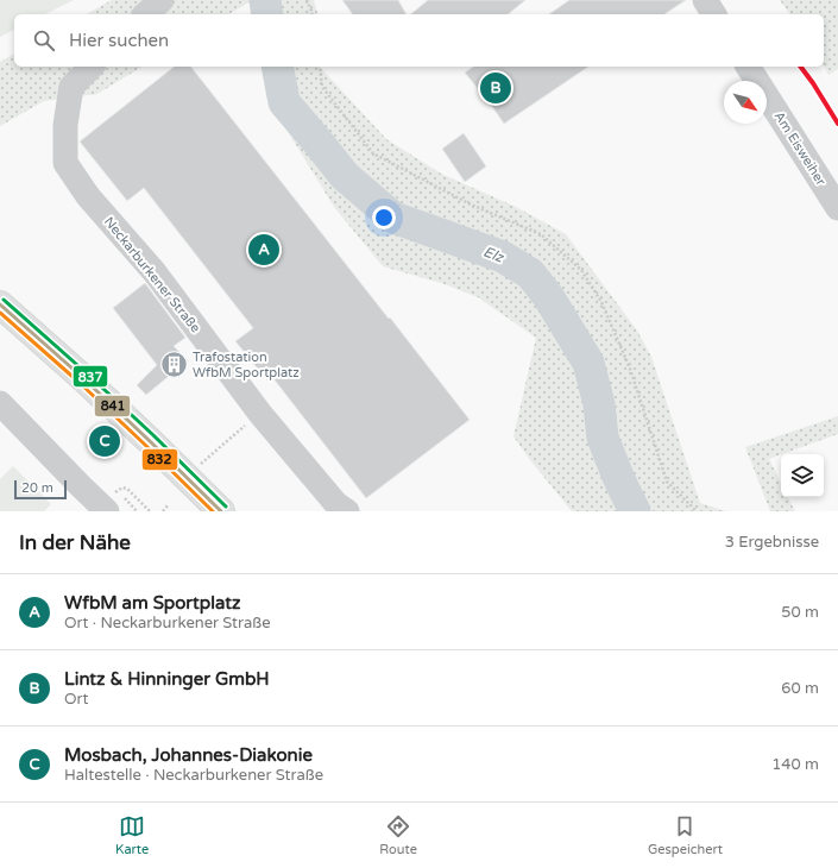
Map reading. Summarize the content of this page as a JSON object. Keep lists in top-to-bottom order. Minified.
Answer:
{"streets":{"street":["Am Eisweiher","Neckarburkener Straße"]},"water":["Elz"],"places":{"building":["Trafostation WfbM Sportplatz"]},"lines":["transit line 837","transit line 841","transit line 832"],"scale_bar":"20 m","north":"bottom right","page":{"search":"Hier suchen","pins":["B","A","C"],"scale":"20 m","heading":["In der Nähe","3 Ergebnisse"],"list":[{"mark":"A","name":"WfbM am Sportplatz","note":"Ort · Neckarburkener Straße","value":"50 m"},{"mark":"B","name":"Lintz & Hinninger GmbH","note":"Ort","value":"60 m"},{"mark":"C","name":"Mosbach, Johannes-Diakonie","note":"Haltestelle · Neckarburkener Straße","value":"140 m"}],"nav":["Karte","Route","Gespeichert"]}}
